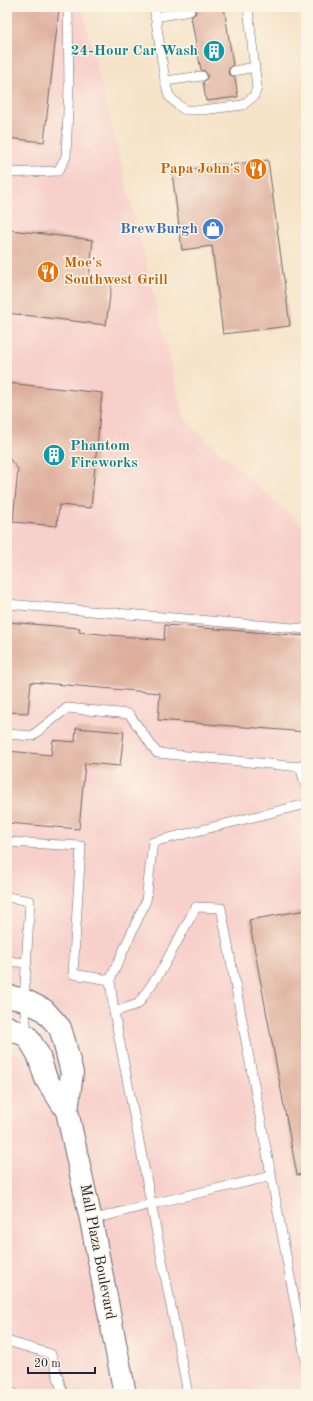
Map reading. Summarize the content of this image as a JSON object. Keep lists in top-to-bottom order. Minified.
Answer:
{"streets":{"main road":["Mall Plaza Boulevard"]},"places":{"building":["24-Hour Car Wash","Phantom Fireworks"],"restaurant":["Papa John's","Moe's Southwest Grill"],"shop":["BrewBurgh"]},"scale_bar":"20 m"}
